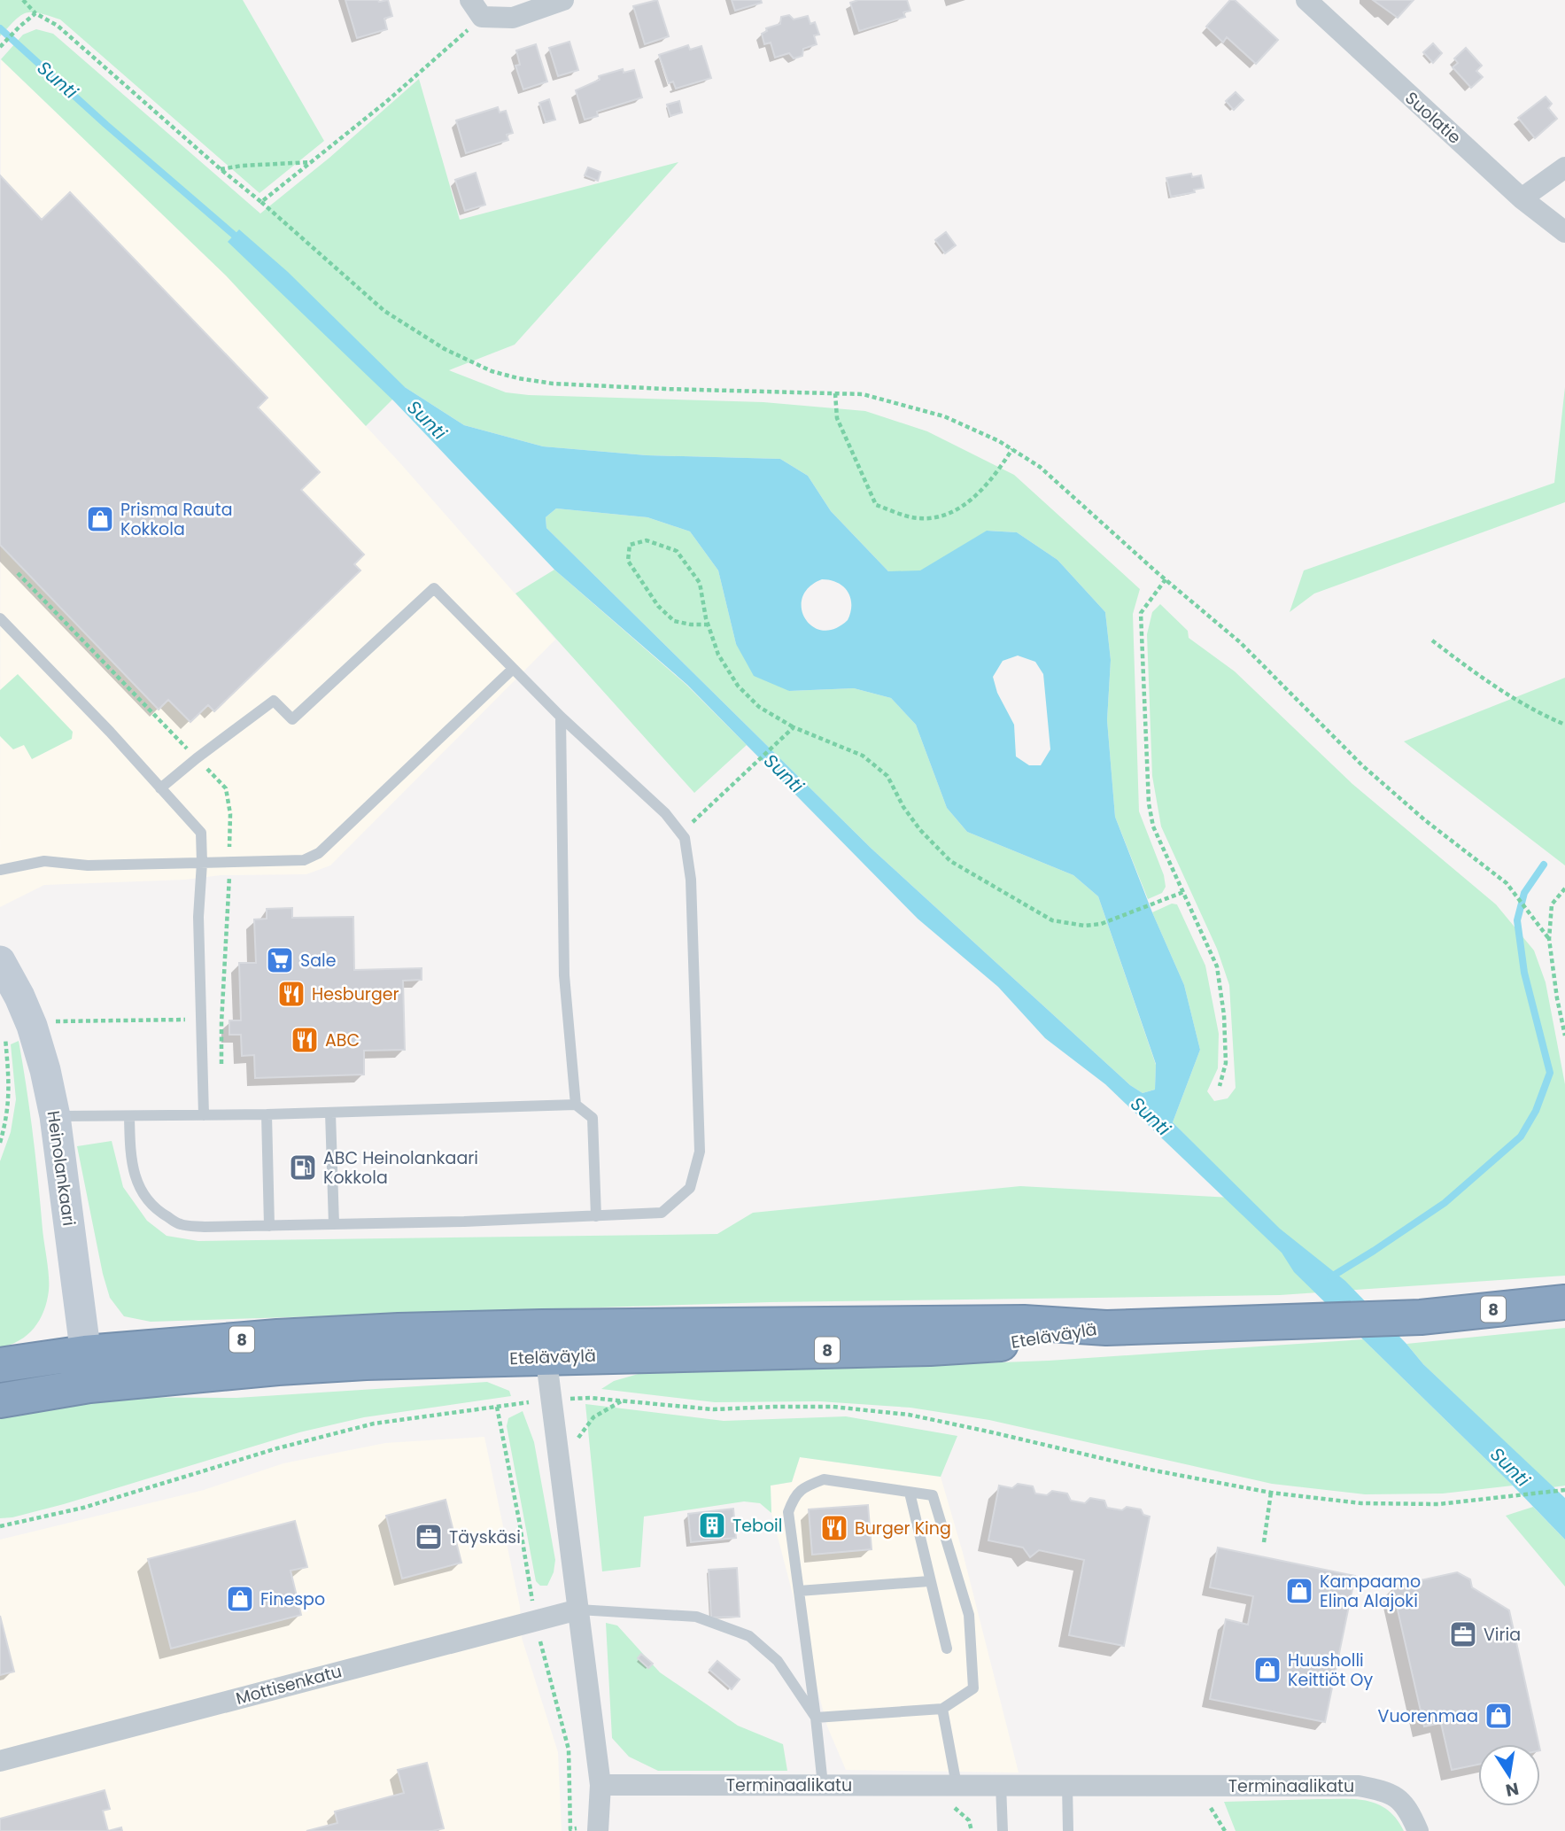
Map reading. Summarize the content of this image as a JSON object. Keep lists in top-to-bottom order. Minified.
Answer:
{"streets":{"highway":["8","Eteläväylä"],"street":["Suolatie","Heinolankaari","Mottisenkatu","Terminaalikatu"]},"crossings":[["Heinolankaari","Eteläväylä"]],"water":["Sunti"],"places":{"shop":["Prisma Rauta Kokkola","Kampaamo Elina Alajoki","Finespo","Huusholli Keittiöt Oy","Vuorenmaa"],"supermarket":["Sale"],"restaurant":["Hesburger","ABC","Burger King"],"fuel station":["ABC Heinolankaari Kokkola"],"building":["Teboil"],"office":["Täyskäsi","Viria"]},"north":"bottom"}
